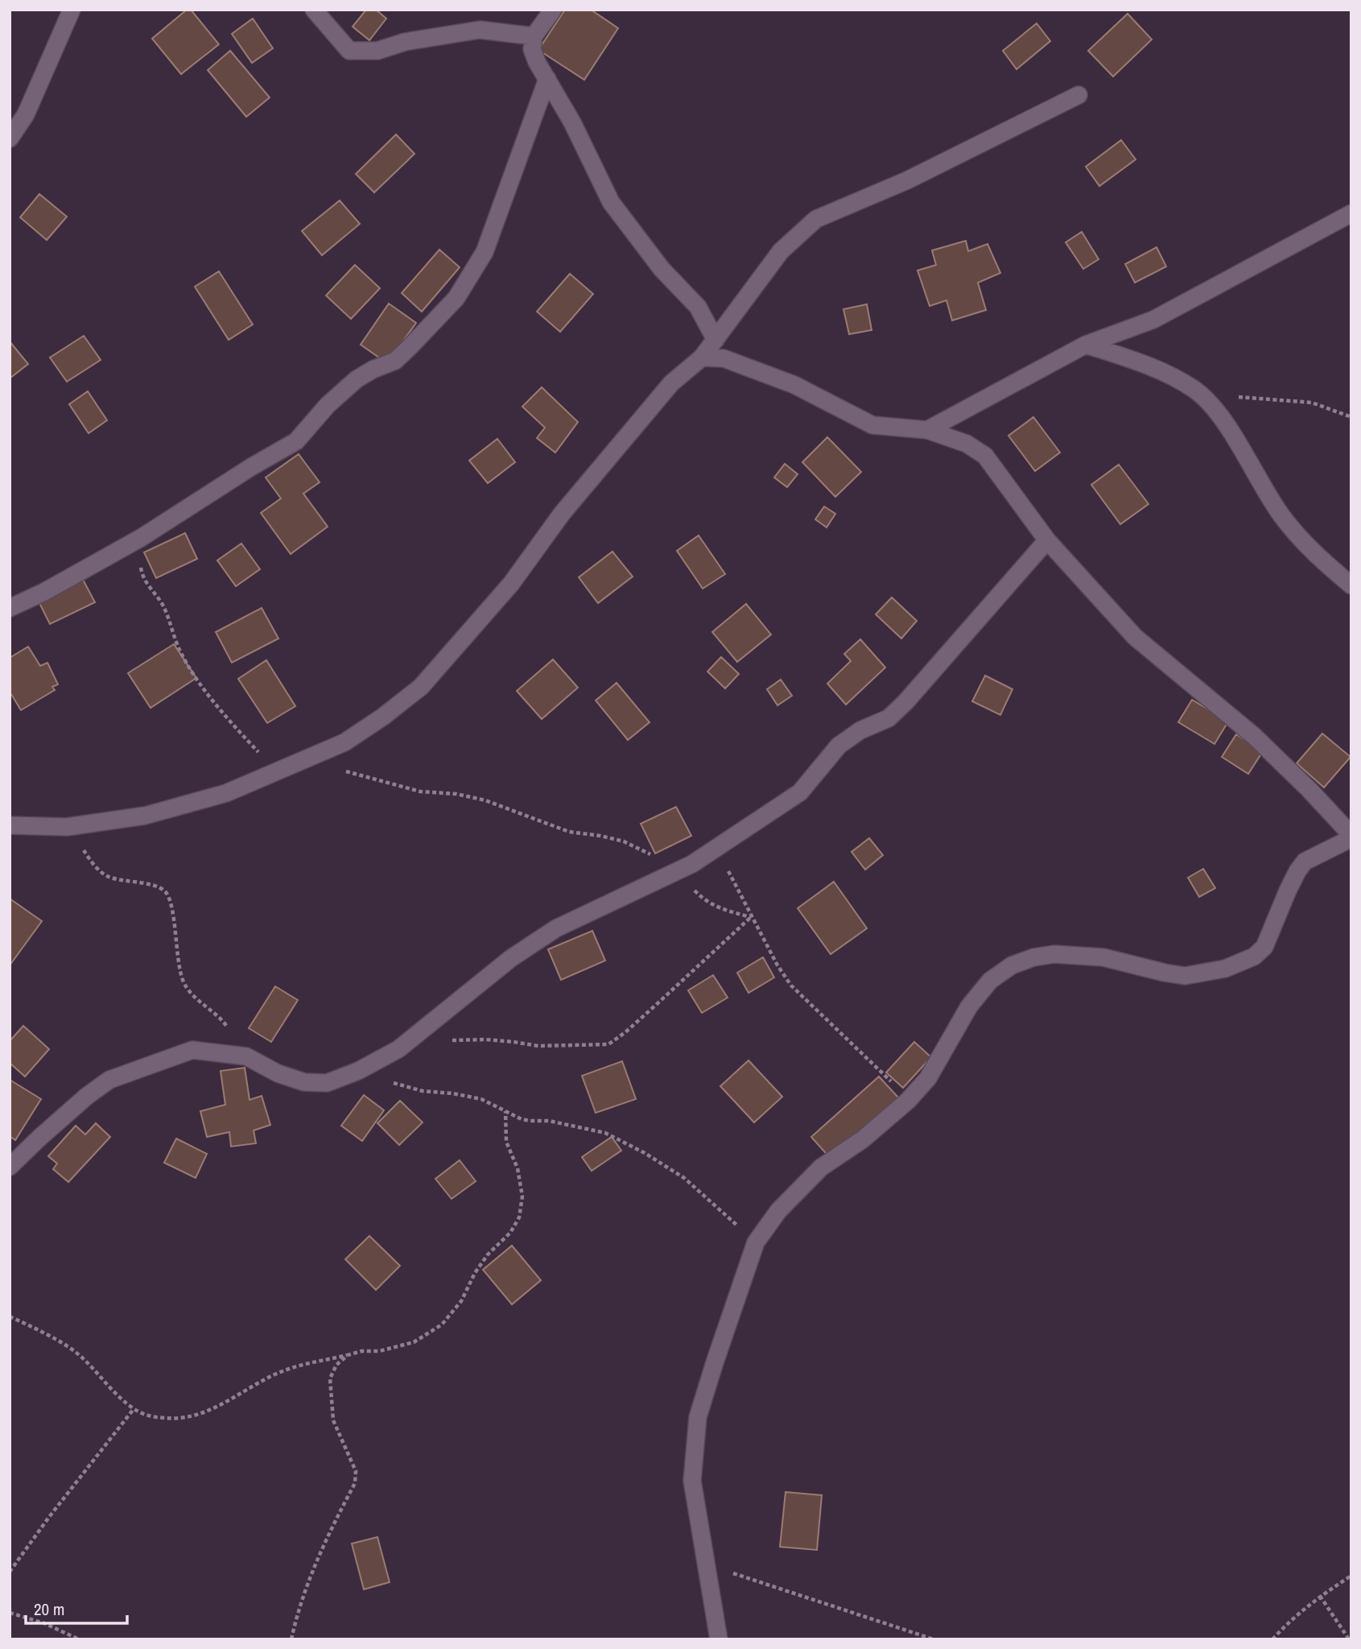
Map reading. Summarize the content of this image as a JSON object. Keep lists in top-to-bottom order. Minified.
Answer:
{"scale_bar":"20 m"}
